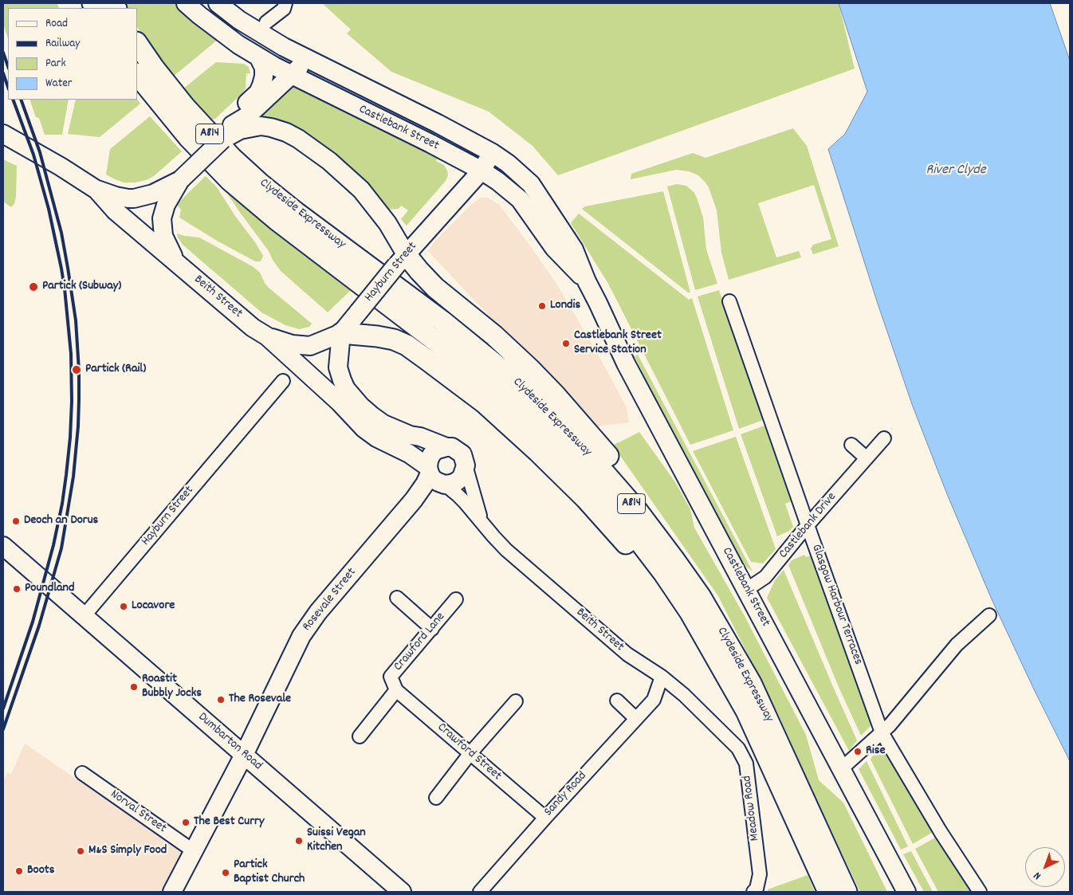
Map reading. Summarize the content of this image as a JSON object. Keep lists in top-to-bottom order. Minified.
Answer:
{"streets":{"main road":["A814","Clydeside Expressway"],"street":["Castlebank Street","Hayburn Street","Beith Street","Castlebank Drive","Rosevale Street","Glasgow Harbour Terraces","Crawford Lane","Dumbarton Road","Crawford Street","Sandy Road","Meadow Road","Norval Street"]},"crossings":[["Castlebank Street","Hayburn Street"],["Castlebank Street","Castlebank Drive"],["Hayburn Street","Beith Street"],["Hayburn Street","Dumbarton Road"],["Beith Street","Rosevale Street"],["Beith Street","Sandy Road"],["Beith Street","Meadow Road"],["Castlebank Drive","Glasgow Harbour Terraces"],["Rosevale Street","Dumbarton Road"],["Rosevale Street","Norval Street"],["Crawford Lane","Crawford Street"],["Crawford Street","Sandy Road"]],"water":["River Clyde"],"places":["Partick (Subway)","Londis","Castlebank Street Service Station","Partick (Rail)","Deoch an Dorus","Poundland","Locavore","Roastit Bubbly Jocks","The Rosevale","Rise","The Best Curry","Suissi Vegan Kitchen","M&S Simply Food","Boots","Partick Baptist Church"],"legend":["Road","Railway","Park","Water"],"north":"bottom left"}
